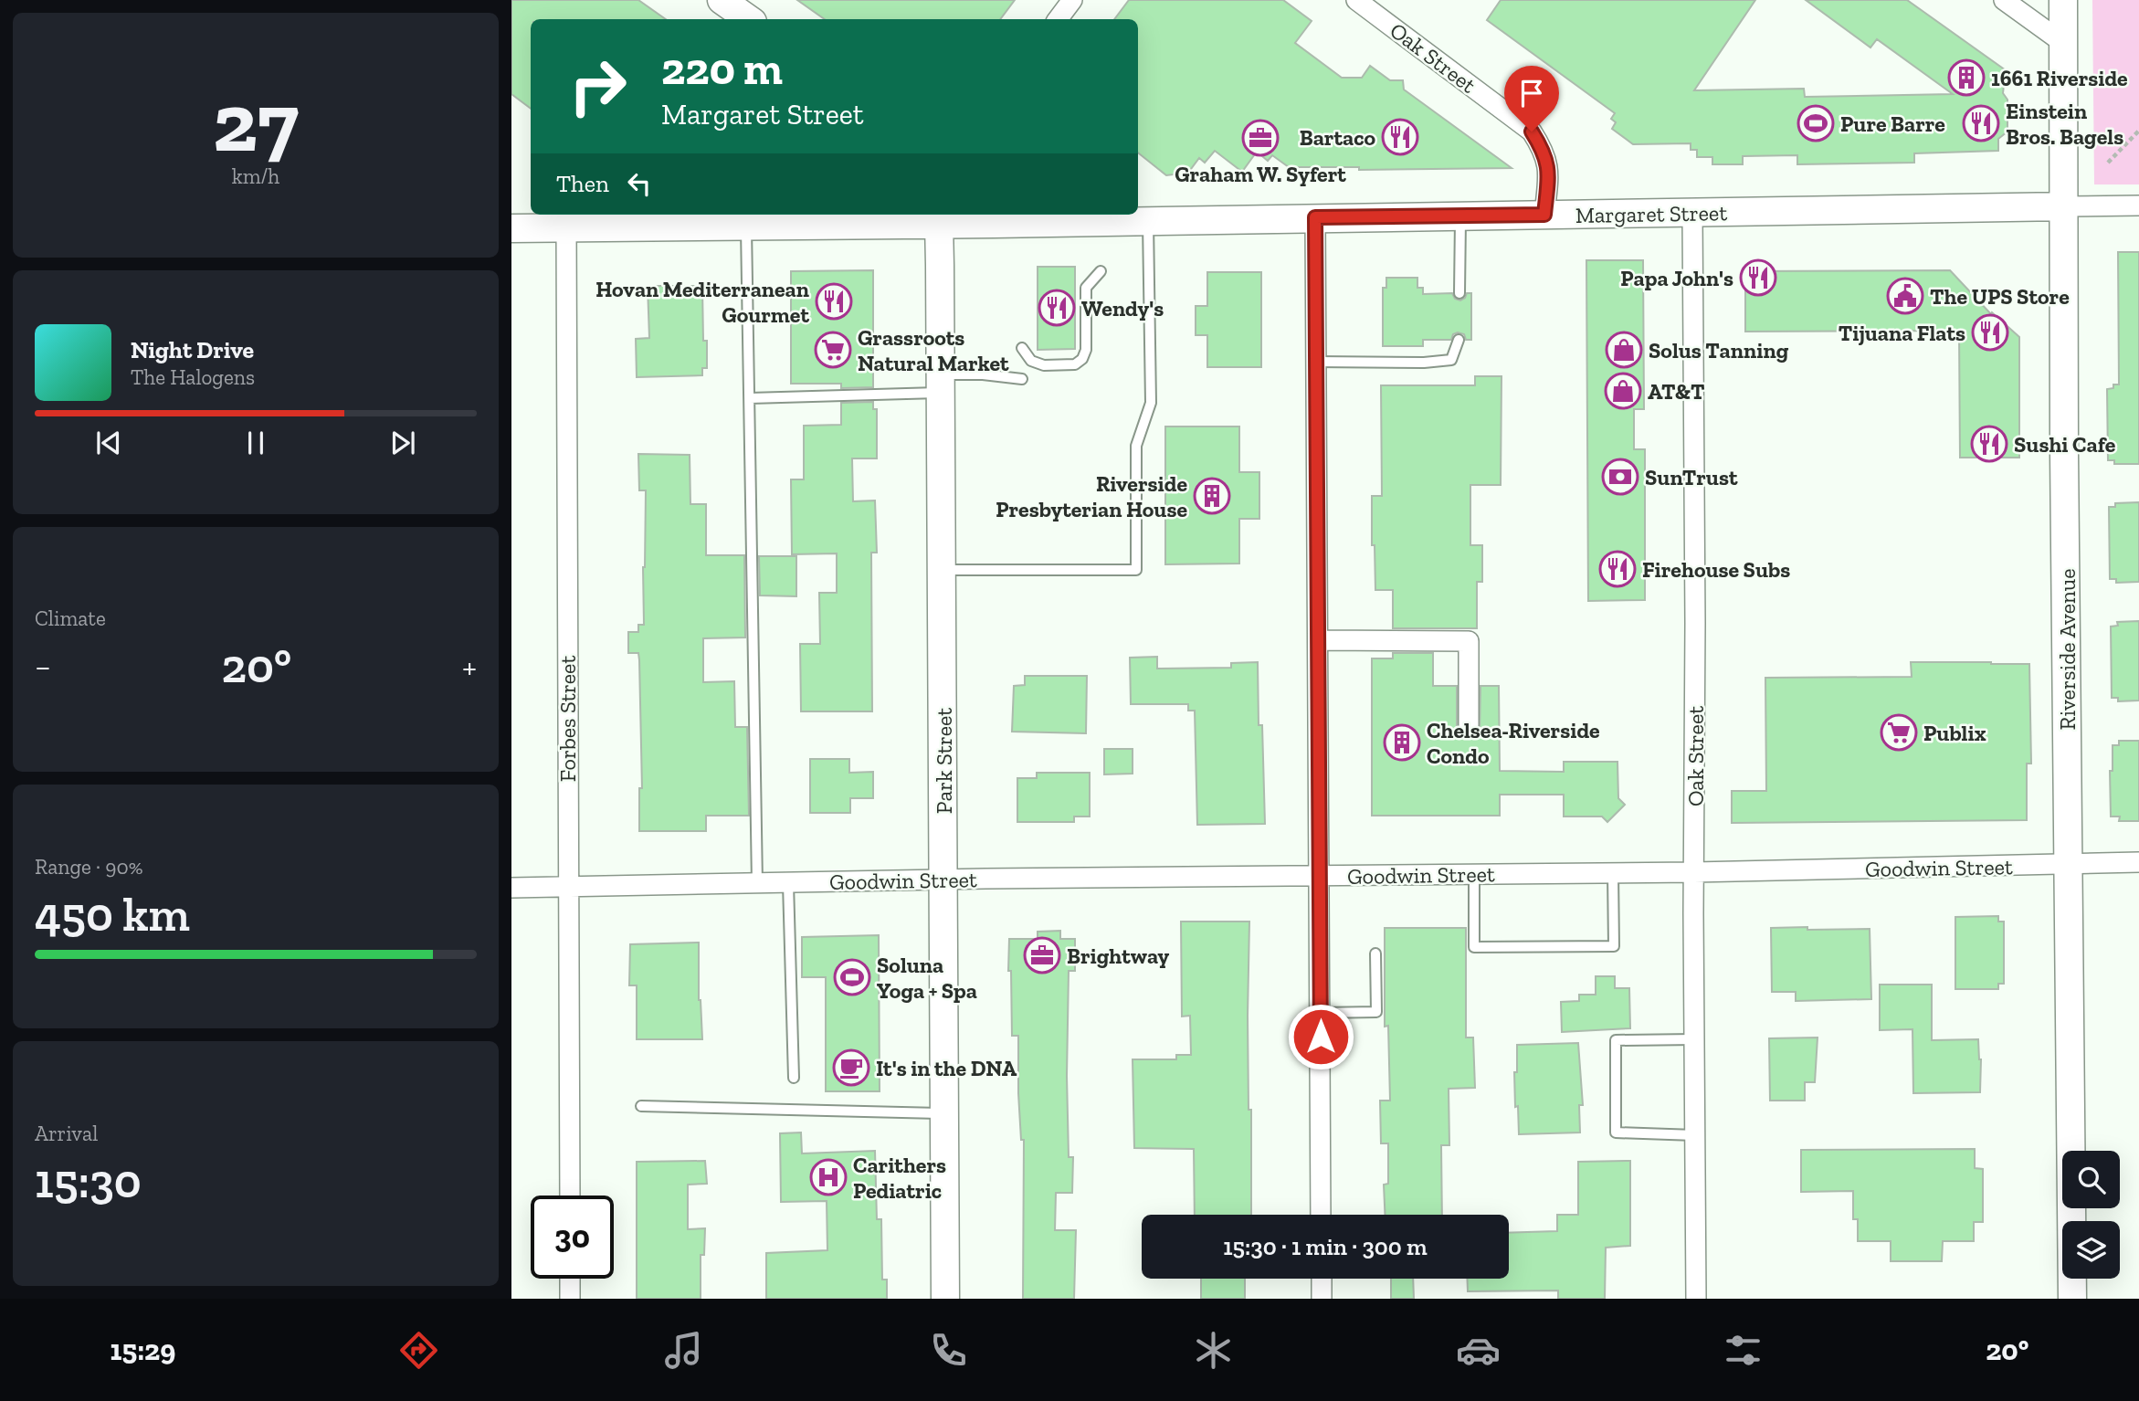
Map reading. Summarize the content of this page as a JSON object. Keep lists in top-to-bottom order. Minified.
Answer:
{"streets":{"main road":["Margaret Street","Riverside Avenue","Park Street"],"street":["Oak Street","Forbes Street","Goodwin Street"]},"crossings":[["Oak Street","Margaret Street"],["Oak Street","Goodwin Street"],["Margaret Street","Riverside Avenue"],["Margaret Street","Forbes Street"],["Margaret Street","Park Street"],["Riverside Avenue","Goodwin Street"],["Forbes Street","Goodwin Street"],["Park Street","Goodwin Street"]],"places":{"building":["1661 Riverside","Riverside Presbyterian House","Chelsea-Riverside Condo"],"sports":["Pure Barre","Soluna Yoga + Spa"],"restaurant":["Einstein Bros. Bagels","Bartaco","Papa John's","Hovan Mediterranean Gourmet","Wendy's","Tijuana Flats","Sushi Cafe","Firehouse Subs"],"office":["Graham W. Syfert","Brightway"],"public building":["The UPS Store"],"supermarket":["Grassroots Natural Market","Publix"],"shop":["Solus Tanning","AT&T"],"bank":["SunTrust"],"cafe":["It's in the DNA"],"hospital":["Carithers Pediatric"]},"page":{"tile":[["27","km/h"],"Climate",["Range · 90%","450 km"],["Arrival","15:30"]],"turn":["220 m","Margaret Street"],"then":"Then","song":["Night Drive","The Halogens"],"heat":["−","20°","+"],"limit":"30","trip":"15:30 · 1 min · 300 m","tabs":["15:29","20°"]}}
